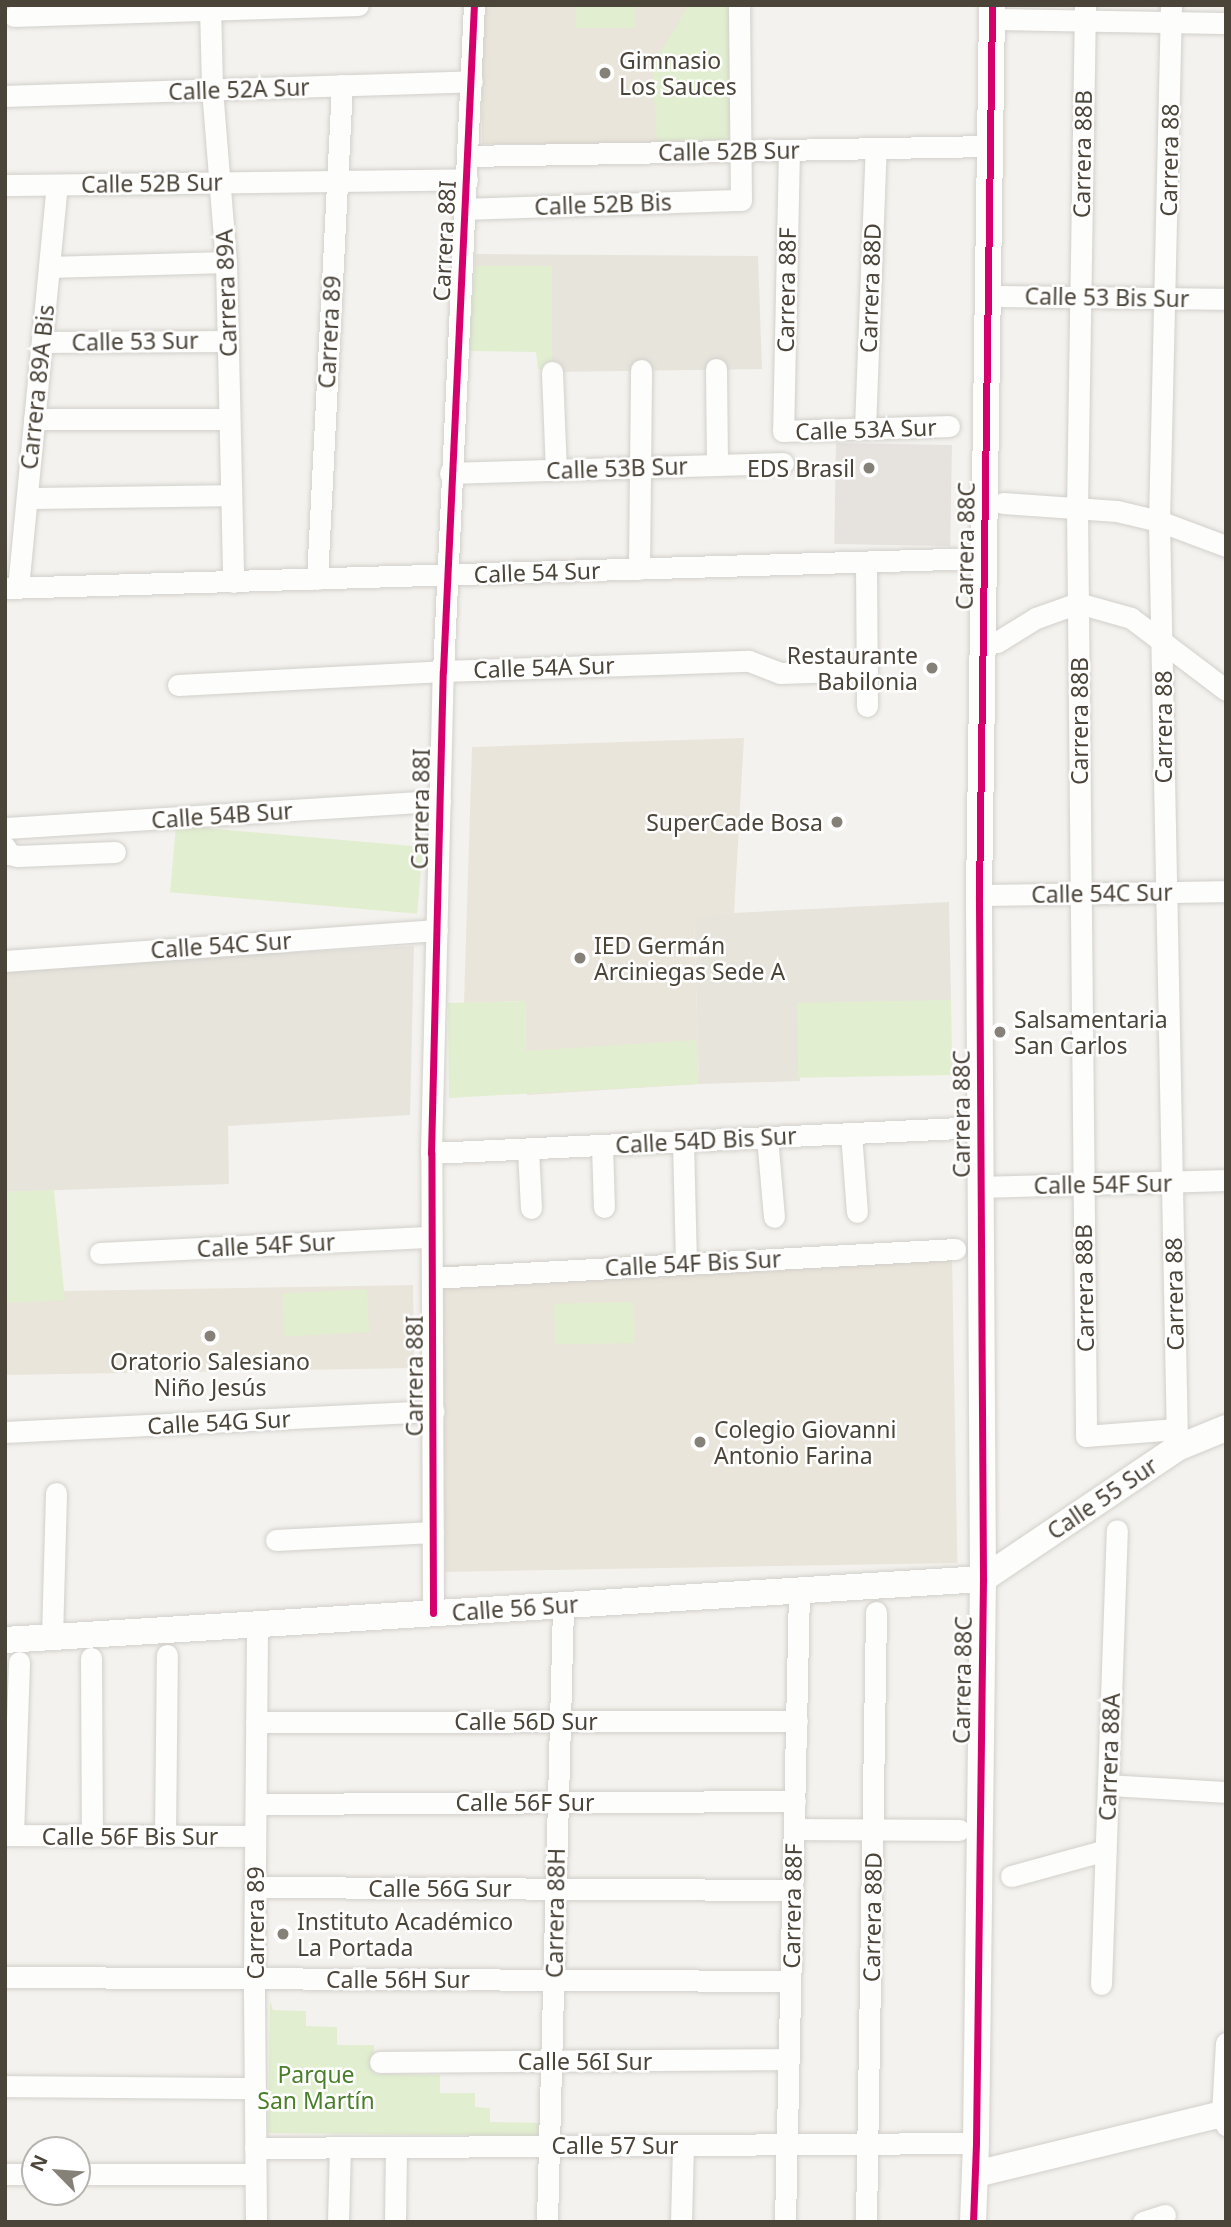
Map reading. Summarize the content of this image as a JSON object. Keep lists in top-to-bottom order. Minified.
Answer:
{"streets":{"street":["Calle 52A Sur","Calle 52B Sur","Carrera 88B","Carrera 88","Calle 52B Bis","Carrera 88I","Carrera 88D","Carrera 88F","Carrera 89A","Calle 53 Bis Sur","Carrera 89","Calle 53 Sur","Carrera 89A Bis","Calle 53A Sur","Calle 53B Sur","Carrera 88C","Calle 54 Sur","Calle 54A Sur","Calle 54B Sur","Calle 54C Sur","Calle 54D Bis Sur","Calle 54F Sur","Calle 54F Bis Sur","Calle 54G Sur","Calle 55 Sur","Calle 56 Sur","Calle 56D Sur","Carrera 88A","Calle 56F Sur","Calle 56F Bis Sur","Calle 56G Sur","Carrera 88H","Calle 56H Sur","Calle 56I Sur","Calle 57 Sur"]},"crossings":[["Calle 52A Sur","Carrera 88I"],["Calle 52A Sur","Carrera 89A"],["Calle 52A Sur","Carrera 89"],["Calle 52B Sur","Calle 52B Bis"],["Calle 52B Sur","Carrera 88I"],["Calle 52B Sur","Carrera 88D"],["Calle 52B Sur","Carrera 88F"],["Calle 52B Sur","Carrera 89A"],["Calle 52B Sur","Carrera 89"],["Calle 52B Sur","Carrera 89A Bis"],["Calle 52B Sur","Carrera 88C"],["Carrera 88B","Carrera 88"],["Carrera 88B","Calle 53 Bis Sur"],["Carrera 88B","Calle 54C Sur"],["Carrera 88B","Calle 54F Sur"],["Carrera 88B","Calle 55 Sur"],["Carrera 88","Calle 53 Bis Sur"],["Carrera 88","Calle 54C Sur"],["Carrera 88","Calle 54F Sur"],["Carrera 88","Calle 55 Sur"],["Calle 52B Bis","Carrera 88I"],["Carrera 88I","Calle 53B Sur"],["Carrera 88I","Calle 54 Sur"],["Carrera 88I","Calle 54A Sur"],["Carrera 88I","Calle 54B Sur"],["Carrera 88I","Calle 54C Sur"],["Carrera 88I","Calle 54D Bis Sur"],["Carrera 88I","Calle 54F Sur"],["Carrera 88I","Calle 54F Bis Sur"],["Carrera 88I","Calle 54G Sur"],["Carrera 88I","Calle 56 Sur"],["Carrera 88D","Calle 53A Sur"],["Carrera 88D","Calle 57 Sur"],["Carrera 88F","Calle 53A Sur"],["Carrera 88F","Calle 56 Sur"],["Carrera 88F","Calle 56D Sur"],["Carrera 88F","Calle 56F Sur"],["Carrera 88F","Calle 56G Sur"],["Carrera 88F","Calle 56H Sur"],["Carrera 88F","Calle 56I Sur"],["Carrera 88F","Calle 57 Sur"],["Carrera 89A","Calle 53 Sur"],["Carrera 89A","Calle 54 Sur"],["Calle 53 Bis Sur","Carrera 88C"],["Carrera 89","Calle 54 Sur"],["Carrera 89","Calle 56 Sur"],["Carrera 89","Calle 56D Sur"],["Carrera 89","Calle 56F Sur"],["Carrera 89","Calle 56F Bis Sur"],["Carrera 89","Calle 56G Sur"],["Carrera 89","Calle 56H Sur"],["Carrera 89","Calle 57 Sur"],["Calle 53 Sur","Carrera 89A Bis"],["Carrera 89A Bis","Calle 54 Sur"],["Carrera 88C","Calle 54 Sur"],["Carrera 88C","Calle 54C Sur"],["Carrera 88C","Calle 54D Bis Sur"],["Carrera 88C","Calle 54F Sur"],["Carrera 88C","Calle 55 Sur"],["Carrera 88C","Calle 56 Sur"],["Carrera 88C","Calle 57 Sur"],["Calle 55 Sur","Calle 56 Sur"],["Calle 56 Sur","Carrera 88H"],["Calle 56D Sur","Carrera 88H"],["Calle 56F Sur","Carrera 88H"],["Calle 56G Sur","Carrera 88H"],["Carrera 88H","Calle 56H Sur"],["Carrera 88H","Calle 56I Sur"],["Carrera 88H","Calle 57 Sur"]],"parks":["Parque San Martín"],"places":["Gimnasio Los Sauces","EDS Brasil","Restaurante Babilonia","SuperCade Bosa","IED Germán Arciniegas Sede A","Salsamentaria San Carlos","Oratorio Salesiano Niño Jesús","Colegio Giovanni Antonio Farina","Instituto Académico La Portada"],"north":"top left"}
